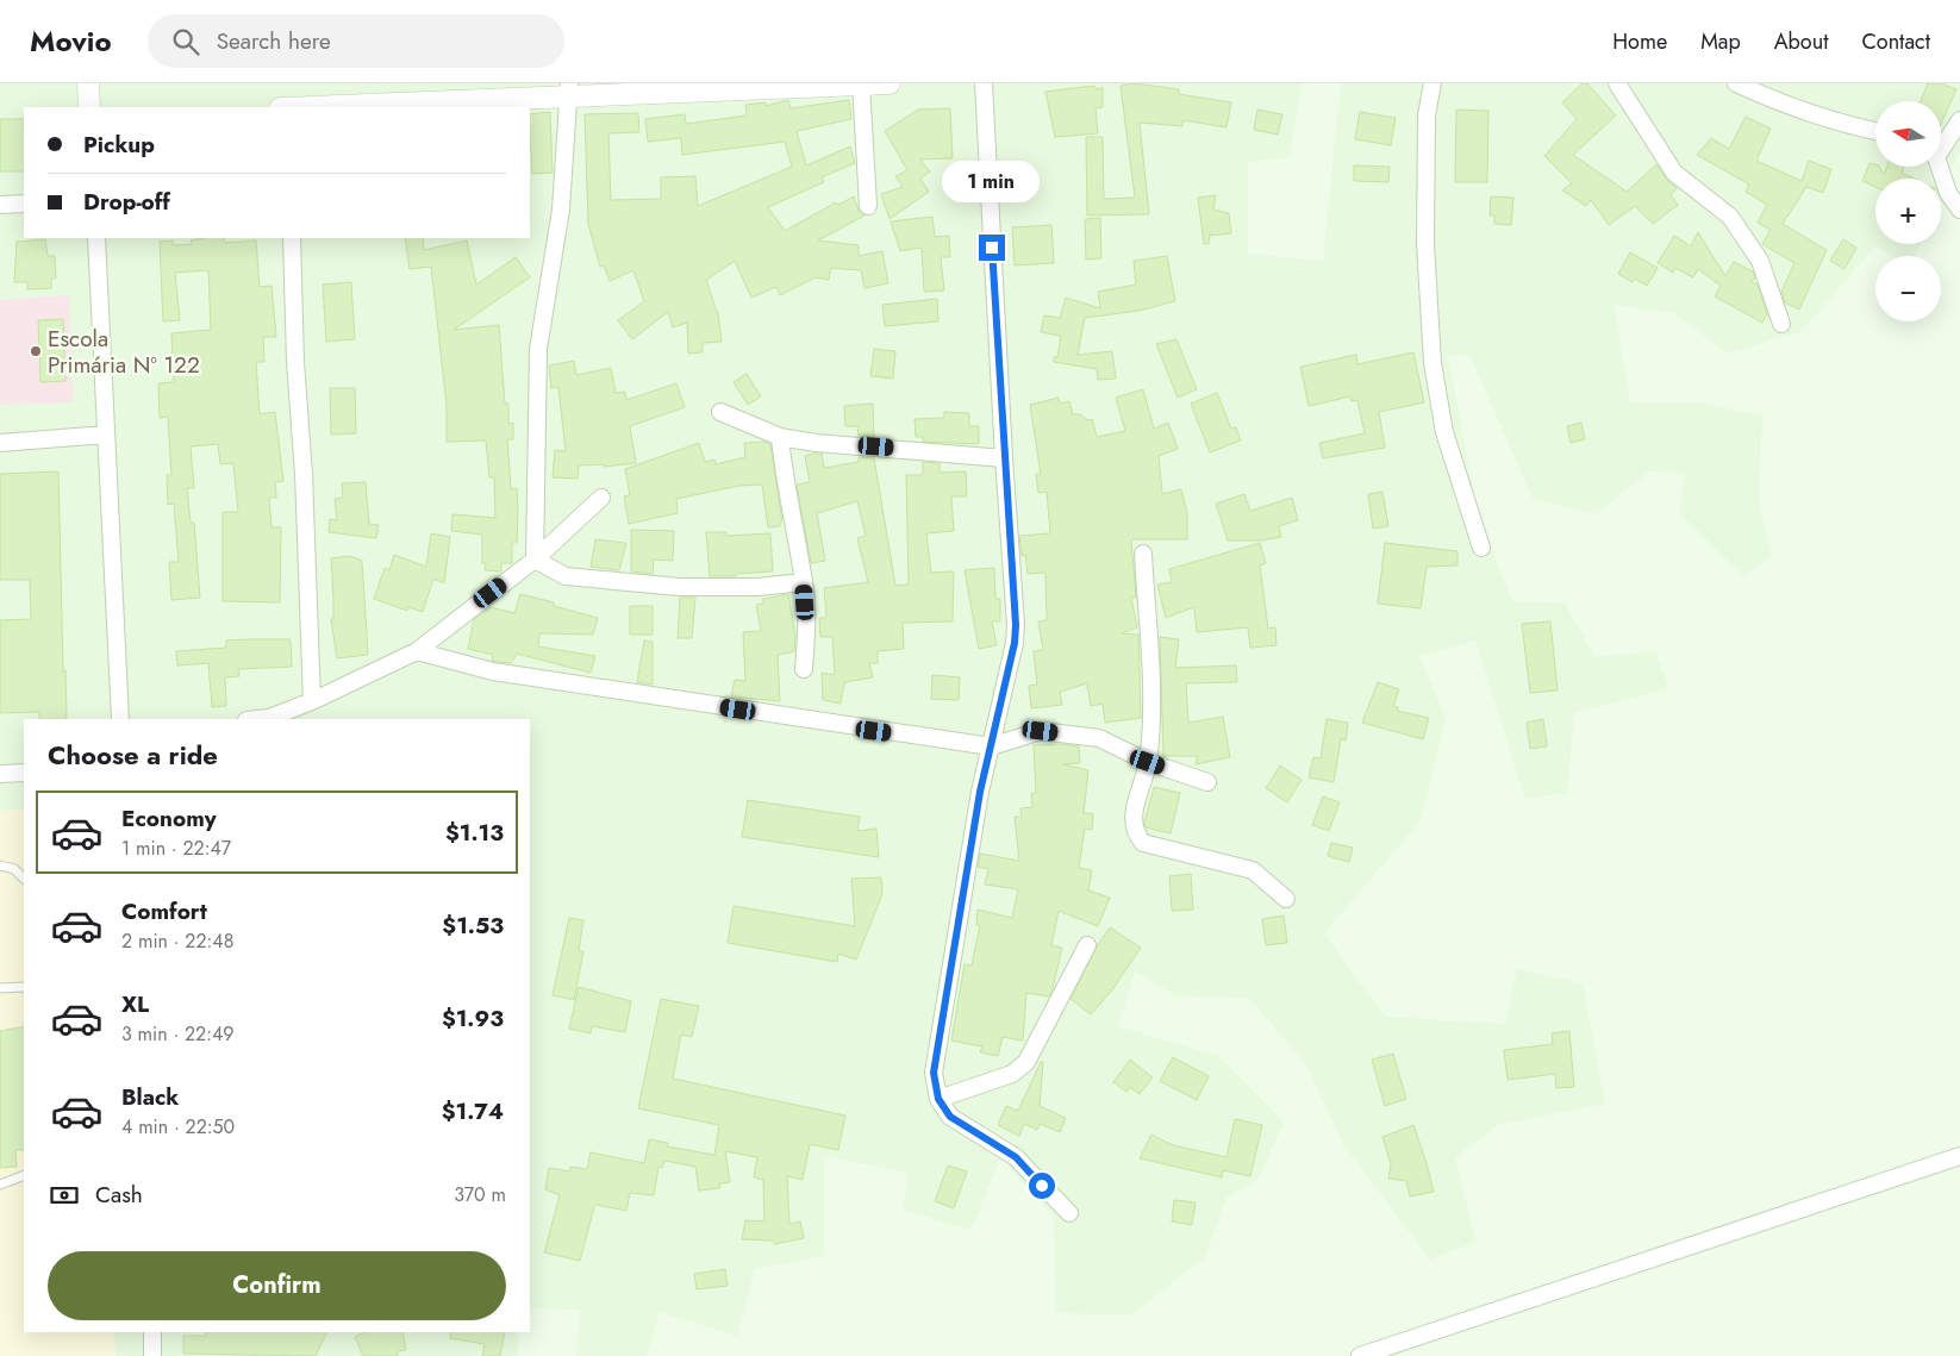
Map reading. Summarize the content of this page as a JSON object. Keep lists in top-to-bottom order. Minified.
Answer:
{"places":["Escola Primária Nº 122"],"north":"left","page":{"header":"Movio","search":"Search here","nav":["Home","Map","About","Contact"],"map_buttons":["+","−"],"banner":["Pickup","Drop-off"],"bubble":"1 min","heading":"Choose a ride","list":[{"name":"Economy","note":"1 min · 22:47","value":"$1.13"},{"name":"Comfort","note":"2 min · 22:48","value":"$1.53"},{"name":"XL","note":"3 min · 22:49","value":"$1.93"},{"name":"Black","note":"4 min · 22:50","value":"$1.74"}],"pay":["Cash","370 m"],"buttons":"Confirm"}}
